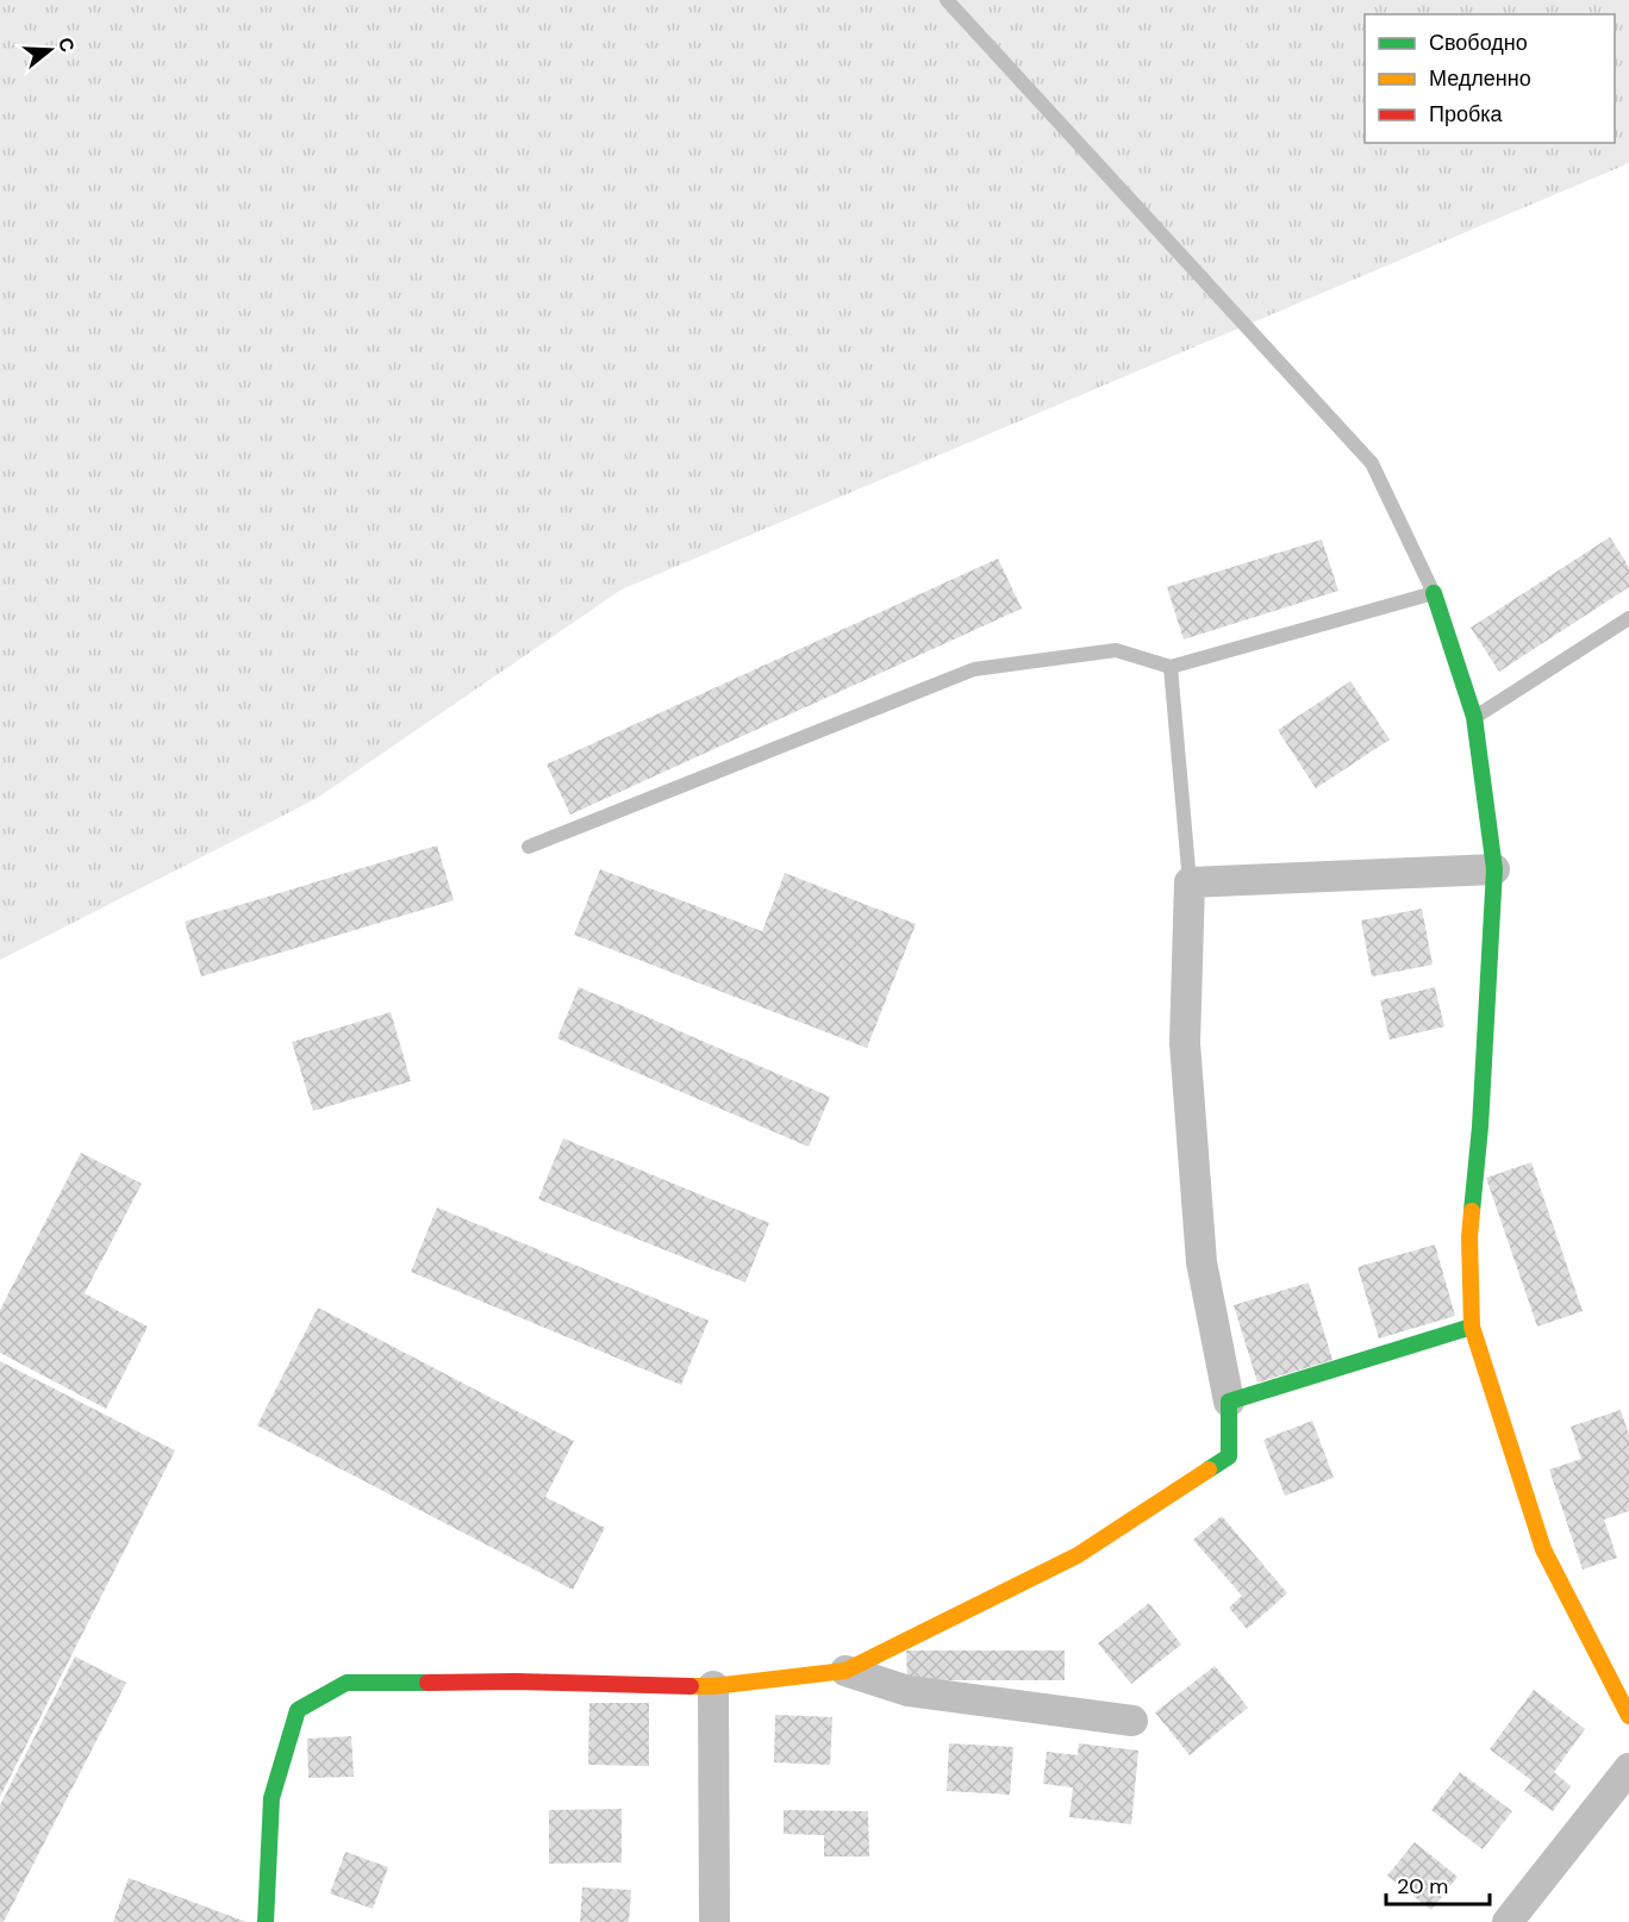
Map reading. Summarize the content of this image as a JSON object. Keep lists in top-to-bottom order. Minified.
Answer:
{"legend":["Свободно","Медленно","Пробка"],"scale_bar":"20 m","north":"right"}
